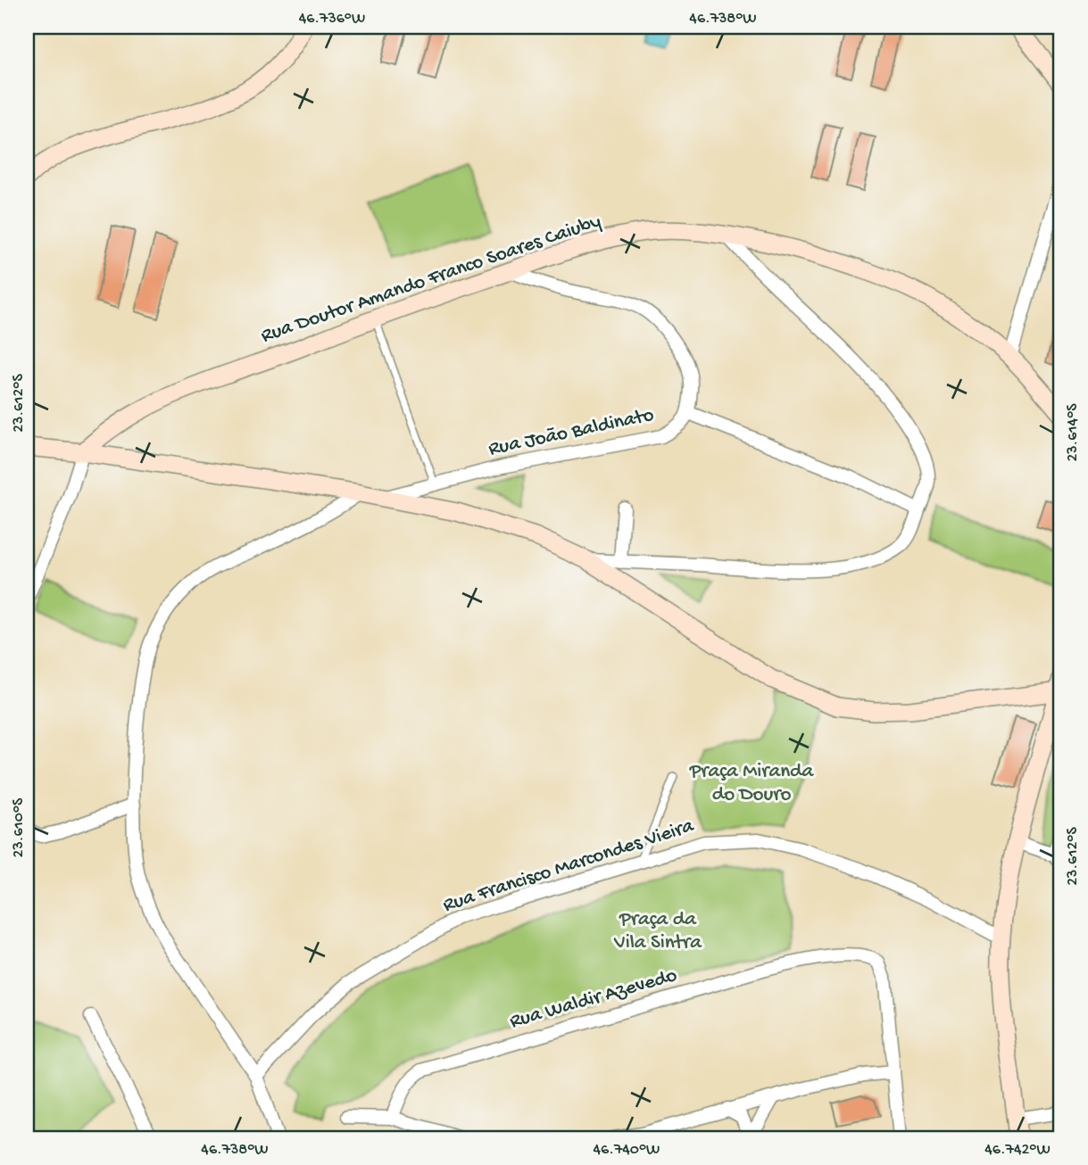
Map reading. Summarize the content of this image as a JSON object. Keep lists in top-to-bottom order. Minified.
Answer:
{"streets":{"street":["Rua Doutor Amando Franco Soares Caiuby","Rua João Baldinato","Rua Francisco Marcondes Vieira","Rua Waldir Azevedo"]},"parks":["Praça Miranda do Douro","Praça da Vila Sintra"],"coordinates":["46.736°W","46.738°W","23.612°S","23.614°S","23.610°S","46.740°W","46.742°W"]}
